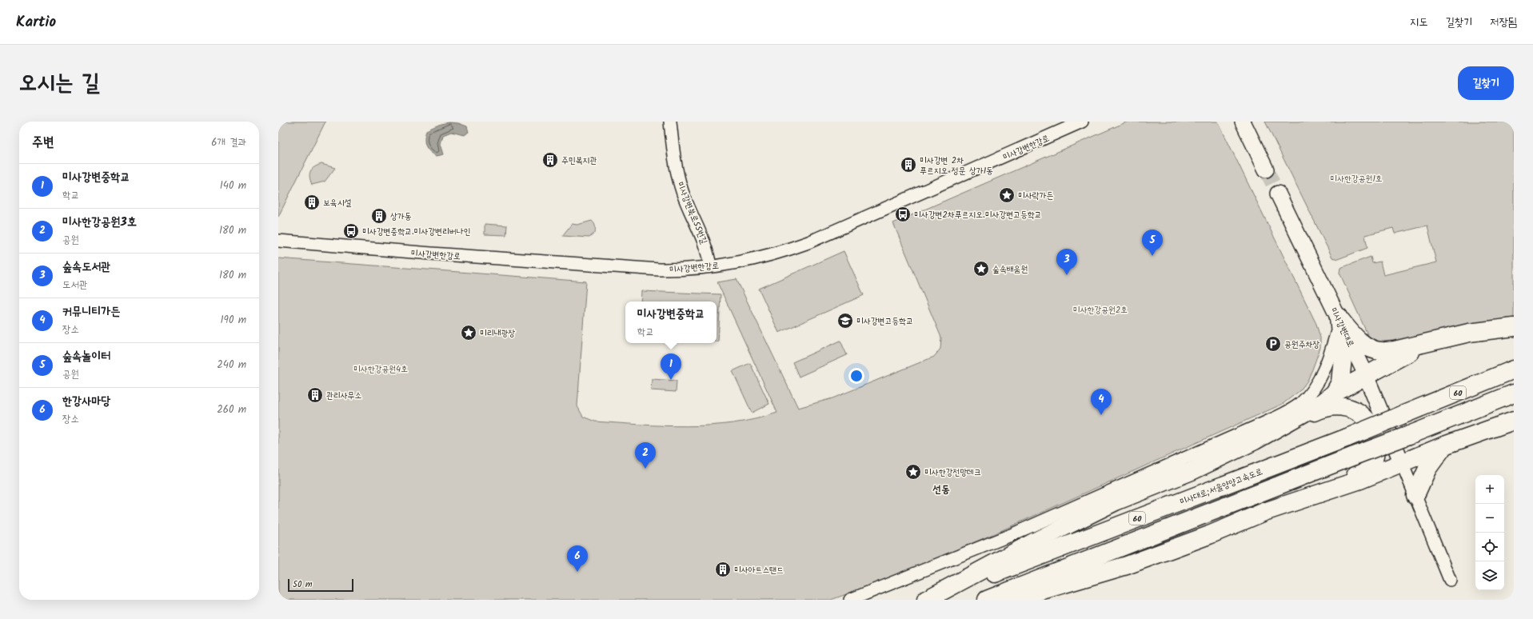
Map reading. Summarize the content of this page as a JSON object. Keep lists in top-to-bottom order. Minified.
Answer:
{"streets":{"highway":["60","미사대로;서울양양고속도로"],"main road":["미사강변대로"],"street":["미사강변한강로","미사강변북로55번길"]},"crossings":[["미사강변한강로","미사강변북로55번길"]],"districts":["선동"],"parks":["미사한강공원1호","미사한강공원2호","미사한강공원4호"],"places":{"building":["주민복지관","미사강변 2차 푸르지오 정문 상가1동","보육시설","상가동","관리사무소","미사아트스탠드"],"place":["미사락가든","숲속배움원","미리내광장","미사한강전망데크"],"bus stop":["미사강변2차푸르지오.미사강변고등학교","미사강변중학교.미사강변리버나인"],"school or university":["미사강변고등학교"],"parking":["공원주차장"]},"scale_bar":"50 m","page":{"header":"Kartio","nav":["지도","길찾기","저장됨"],"title":"오시는 길","buttons":"길찾기","heading":["주변","6개 결과"],"list":[{"mark":"1","name":"미사강변중학교","note":"학교","value":"140 m"},{"mark":"2","name":"미사한강공원3호","note":"공원","value":"180 m"},{"mark":"3","name":"숲속도서관","note":"도서관","value":"180 m"},{"mark":"4","name":"커뮤니티가든","note":"장소","value":"190 m"},{"mark":"5","name":"숲속놀이터","note":"공원","value":"240 m"},{"mark":"6","name":"한강사마당","note":"장소","value":"260 m"}],"pins":["5","3","1","4","2","6"],"popup":["미사강변중학교","학교"],"map_buttons":["+","−"],"scale":"50 m"}}
